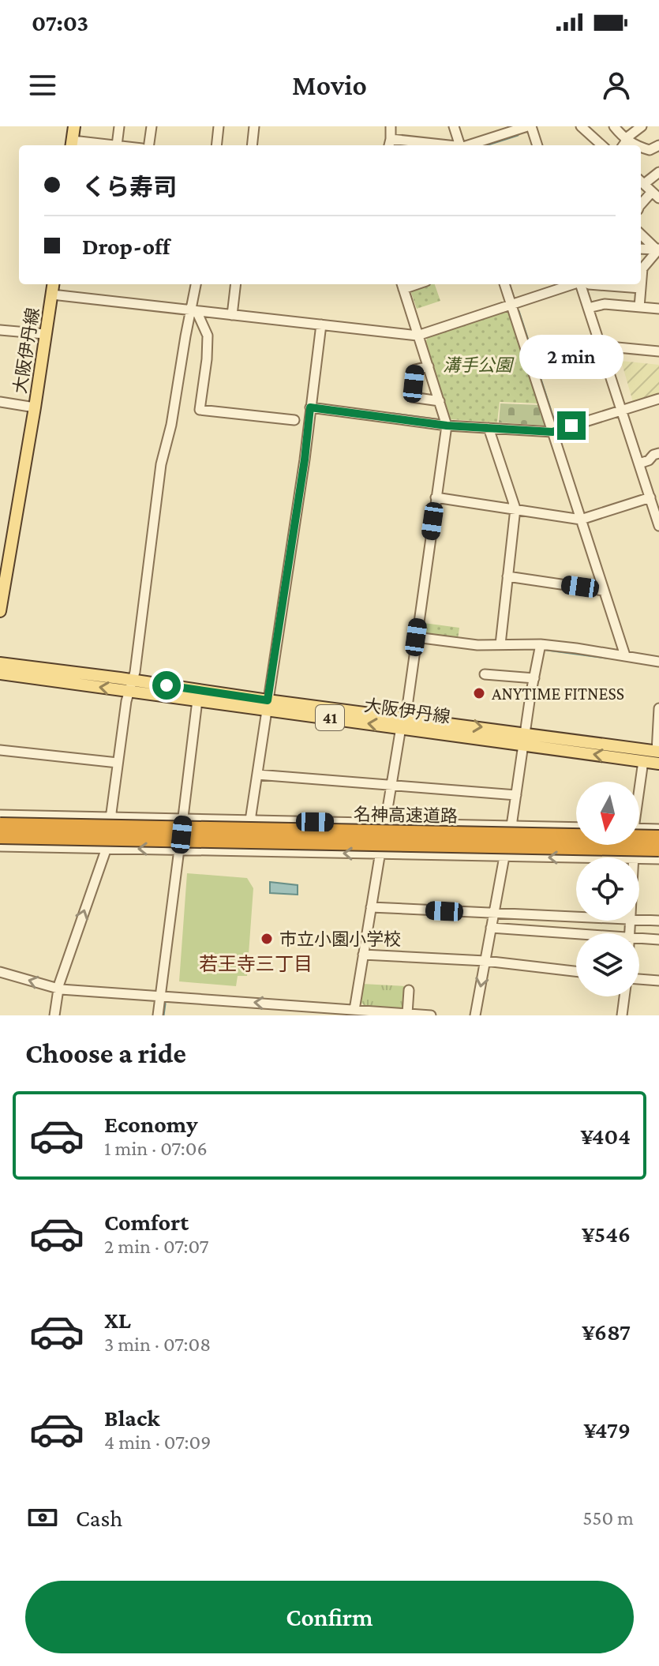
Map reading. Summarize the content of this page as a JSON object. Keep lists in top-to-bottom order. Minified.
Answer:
{"streets":{"highway":["名神高速道路"],"main road":["大阪伊丹線","41"]},"districts":["若王寺三丁目"],"parks":["溝手公園"],"places":["ANYTIME FITNESS","市立小園小学校"],"north":"bottom","page":{"status":"07:03","header":"Movio","banner":["くら寿司","Drop-off"],"bubble":"2 min","heading":"Choose a ride","list":[{"name":"Economy","note":"1 min · 07:06","value":"¥404"},{"name":"Comfort","note":"2 min · 07:07","value":"¥546"},{"name":"XL","note":"3 min · 07:08","value":"¥687"},{"name":"Black","note":"4 min · 07:09","value":"¥479"}],"pay":["Cash","550 m"],"buttons":"Confirm"}}
